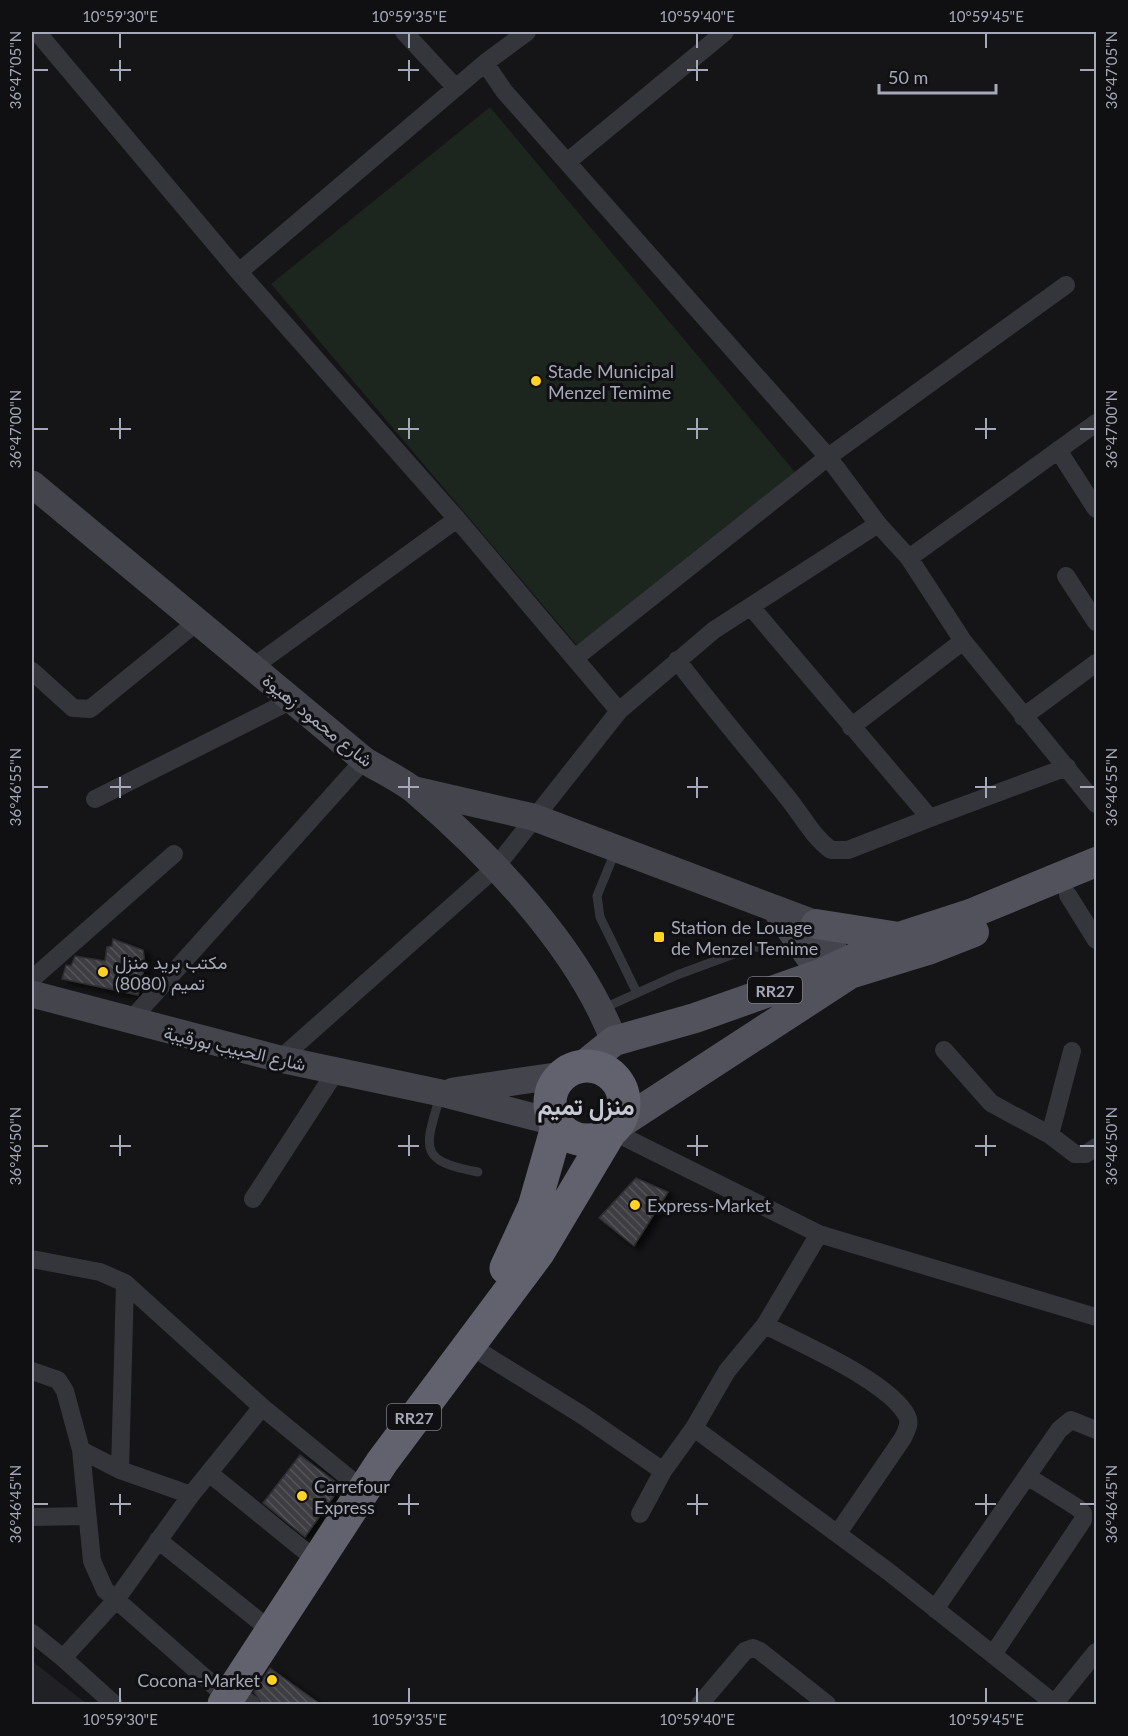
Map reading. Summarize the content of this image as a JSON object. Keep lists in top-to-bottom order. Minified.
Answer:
{"streets":{"highway":["RR27"],"main road":["شارع محمود زهيوة","شارع الحبيب بورقيبة"]},"crossings":[["شارع محمود زهيوة","RR27"],["RR27","شارع الحبيب بورقيبة"]],"districts":["منزل تميم"],"places":{"other":["Stade Municipal Menzel Temime","مكتب بريد منزل تميم (8080)","Express-Market","Carrefour Express","Cocona-Market"],"transit":["Station de Louage de Menzel Temime"]},"scale_bar":"50 m","coordinates":["10°59'30\"E","10°59'35\"E","10°59'40\"E","10°59'45\"E","36°47'05\"N","36°47'00\"N","36°46'55\"N","36°46'50\"N","36°46'45\"N"]}
